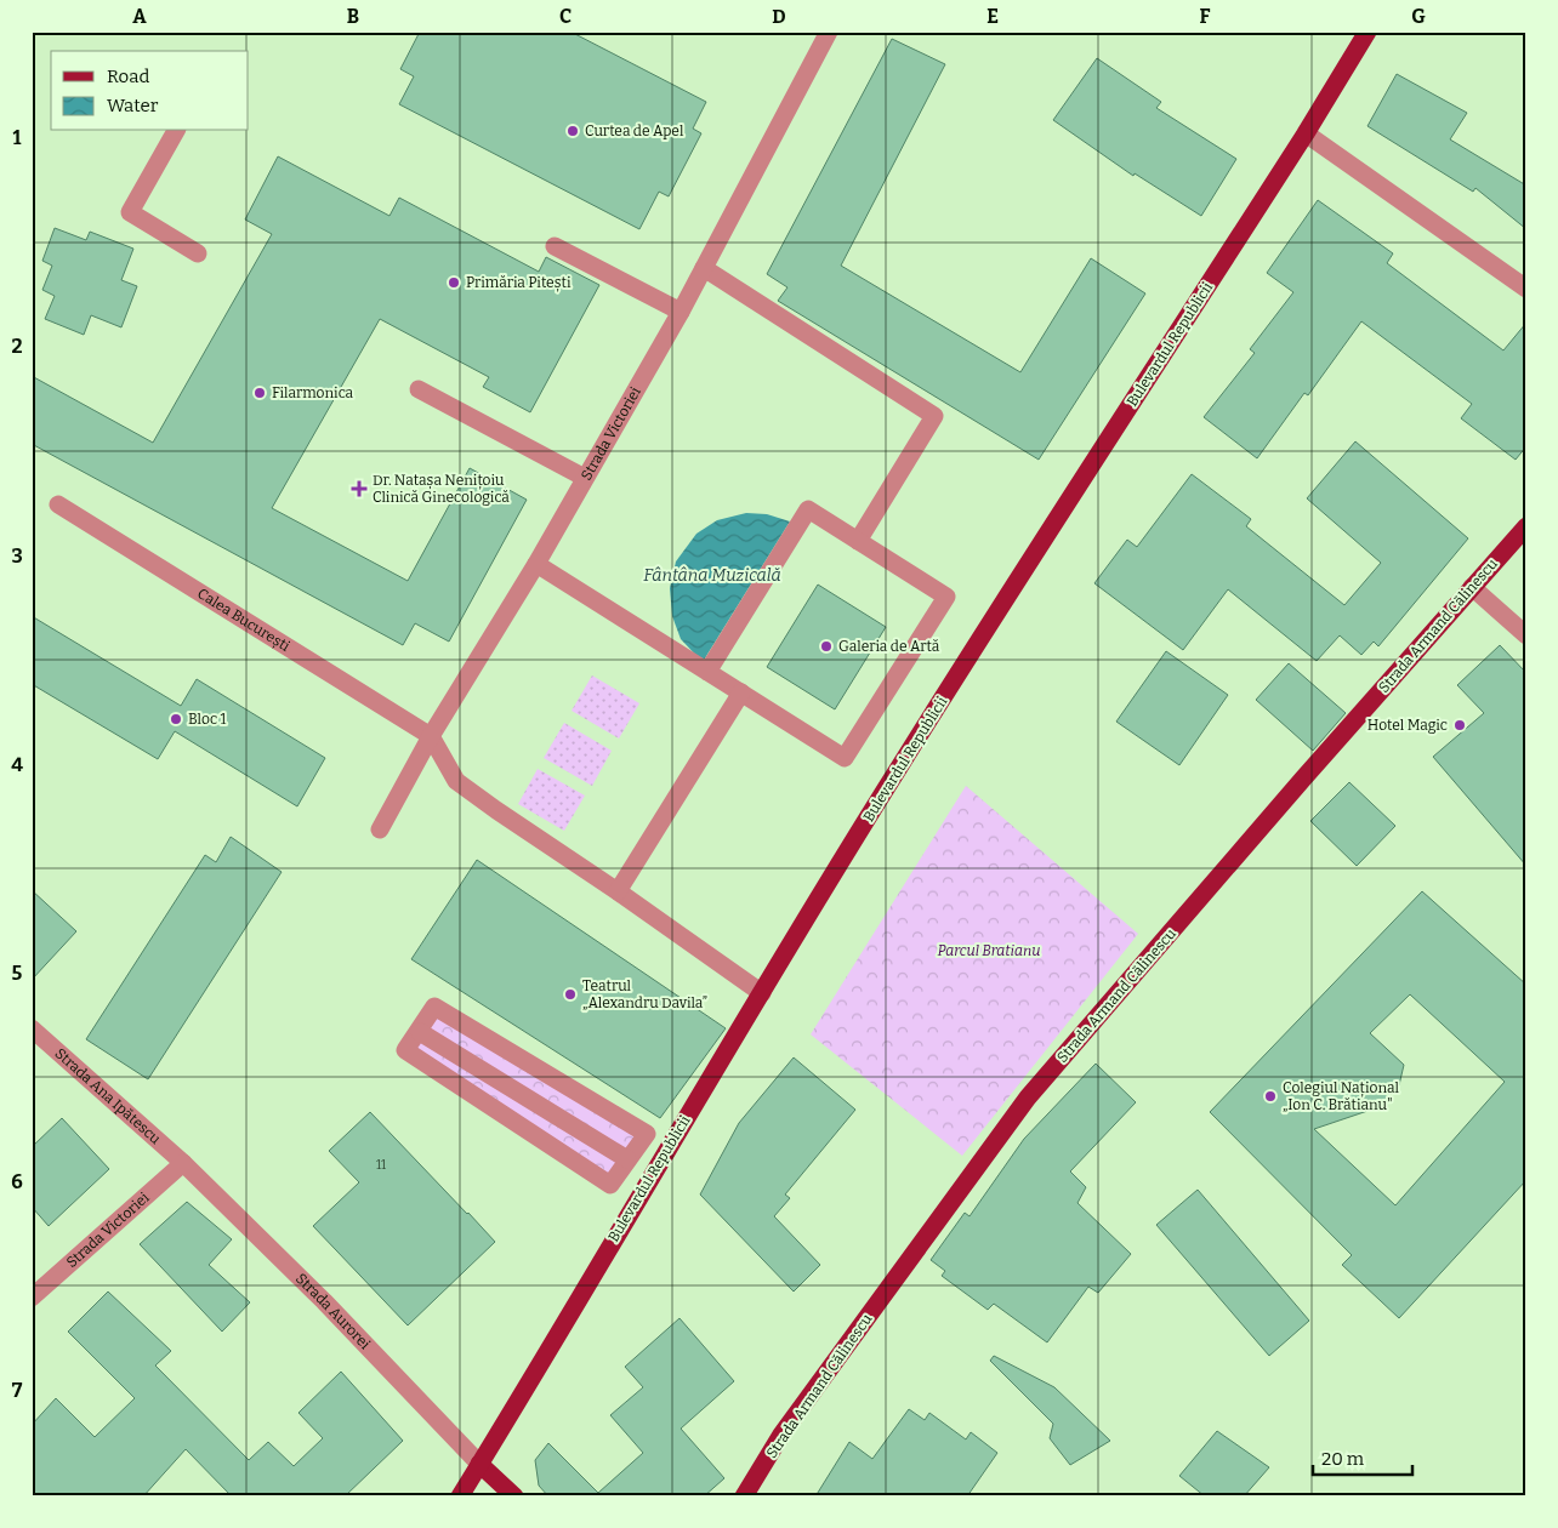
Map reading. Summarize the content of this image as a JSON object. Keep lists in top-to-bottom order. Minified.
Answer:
{"streets":{"main road":["Bulevardul Republicii","Strada Armand Călinescu"],"street":["Strada Victoriei","Calea București","Strada Ana Ipătescu","Strada Aurorei"]},"crossings":[["Bulevardul Republicii","Strada Aurorei"],["Strada Victoriei","Calea București"],["Strada Victoriei","Strada Ana Ipătescu"],["Strada Victoriei","Strada Aurorei"],["Strada Ana Ipătescu","Strada Aurorei"]],"water":["Fântâna Muzicală"],"parks":["Parcul Bratianu"],"places":{"other":["Curtea de Apel","Primăria Pitești","Filarmonica","Galeria de Artă","Bloc 1","Hotel Magic","Teatrul „Alexandru Davila”","Colegiul Național „Ion C. Brătianu\""],"health":["Dr. Natașa Nenițoiu Clinică Ginecologică"]},"house_numbers":["11"],"legend":["Road","Water"],"scale_bar":"20 m","grid":{"columns":["A","B","C","D","E","F","G"],"rows":["1","2","3","4","5","6","7"]}}
